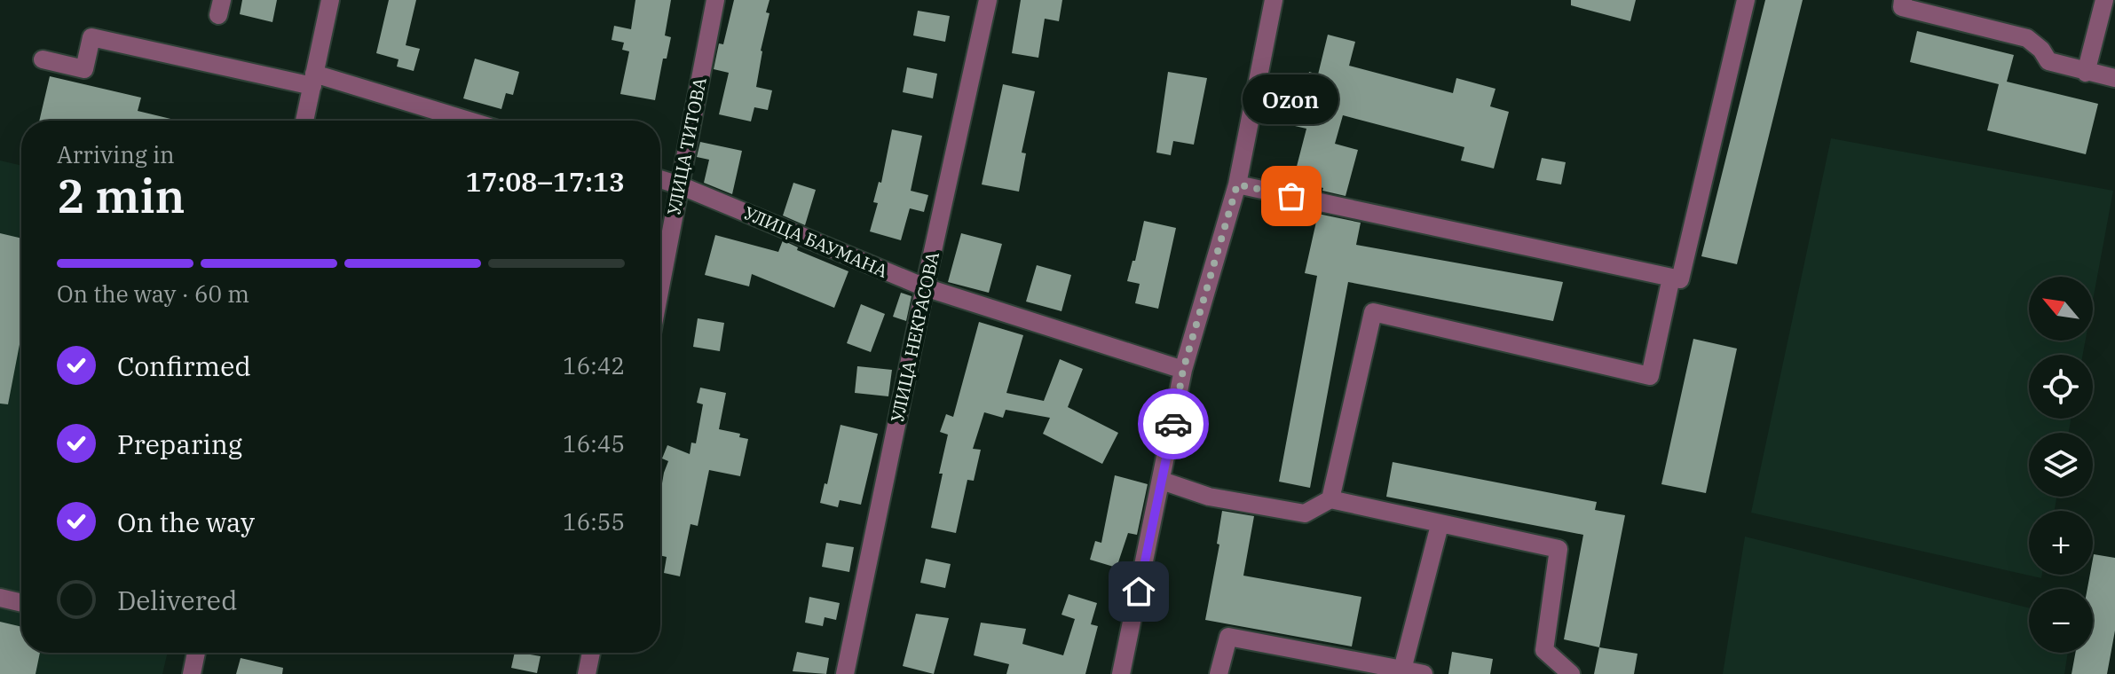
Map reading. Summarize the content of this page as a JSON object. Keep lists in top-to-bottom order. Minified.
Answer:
{"streets":{"street":["УЛИЦА ТИТОВА","УЛИЦА БАУМАНА","УЛИЦА НЕКРАСОВА"]},"crossings":[["УЛИЦА ТИТОВА","УЛИЦА БАУМАНА"],["УЛИЦА БАУМАНА","УЛИЦА НЕКРАСОВА"]],"places":["Ozon"],"north":"top left","page":{"bubble":"Ozon","heading":["2 min","Arriving in","17:08–17:13"],"bar":"On the way · 60 m","map_buttons":["+","−"],"list":[["Confirmed","16:42"],["Preparing","16:45"],["On the way","16:55"],"Delivered"]}}
